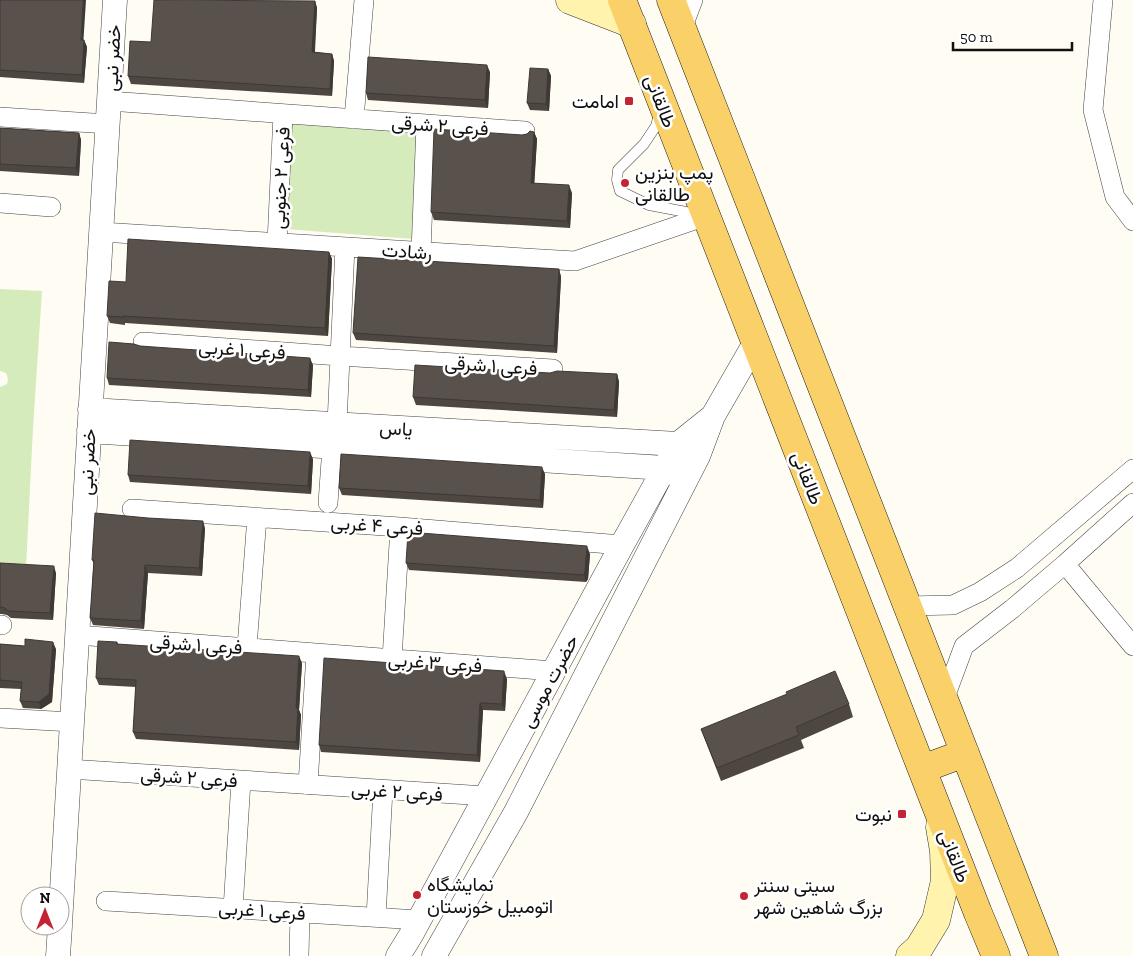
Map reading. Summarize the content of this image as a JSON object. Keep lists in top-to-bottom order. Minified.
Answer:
{"streets":{"main road":["طالقانی"],"street":["خضر نبی","فرعی ۲ شرقی","فرعی ۲ جنوبی","رشادت","فرعی ۱ غربی","فرعی ۱ شرقی","یاس","فرعی ۴ غربی","فرعی ۳ غربی","حضرت موسی","فرعی ۲ غربی"]},"crossings":[["خضر نبی","فرعی ۲ شرقی"],["خضر نبی","رشادت"],["خضر نبی","فرعی ۱ شرقی"],["خضر نبی","یاس"],["طالقانی","رشادت"],["طالقانی","حضرت موسی"],["فرعی ۲ شرقی","فرعی ۲ جنوبی"],["فرعی ۲ شرقی","فرعی ۲ غربی"],["فرعی ۲ جنوبی","رشادت"],["فرعی ۱ غربی","فرعی ۱ شرقی"],["فرعی ۱ غربی","حضرت موسی"],["فرعی ۱ شرقی","فرعی ۳ غربی"],["یاس","حضرت موسی"],["فرعی ۴ غربی","حضرت موسی"],["فرعی ۳ غربی","حضرت موسی"],["حضرت موسی","فرعی ۲ غربی"]],"places":{"transit":["امامت","نبوت"],"other":["پمپ بنزین طالقانی","نمایشگاه اتومبیل خوزستان","سیتی سنتر بزرگ شاهین شهر"]},"scale_bar":"50 m","north":"top"}
